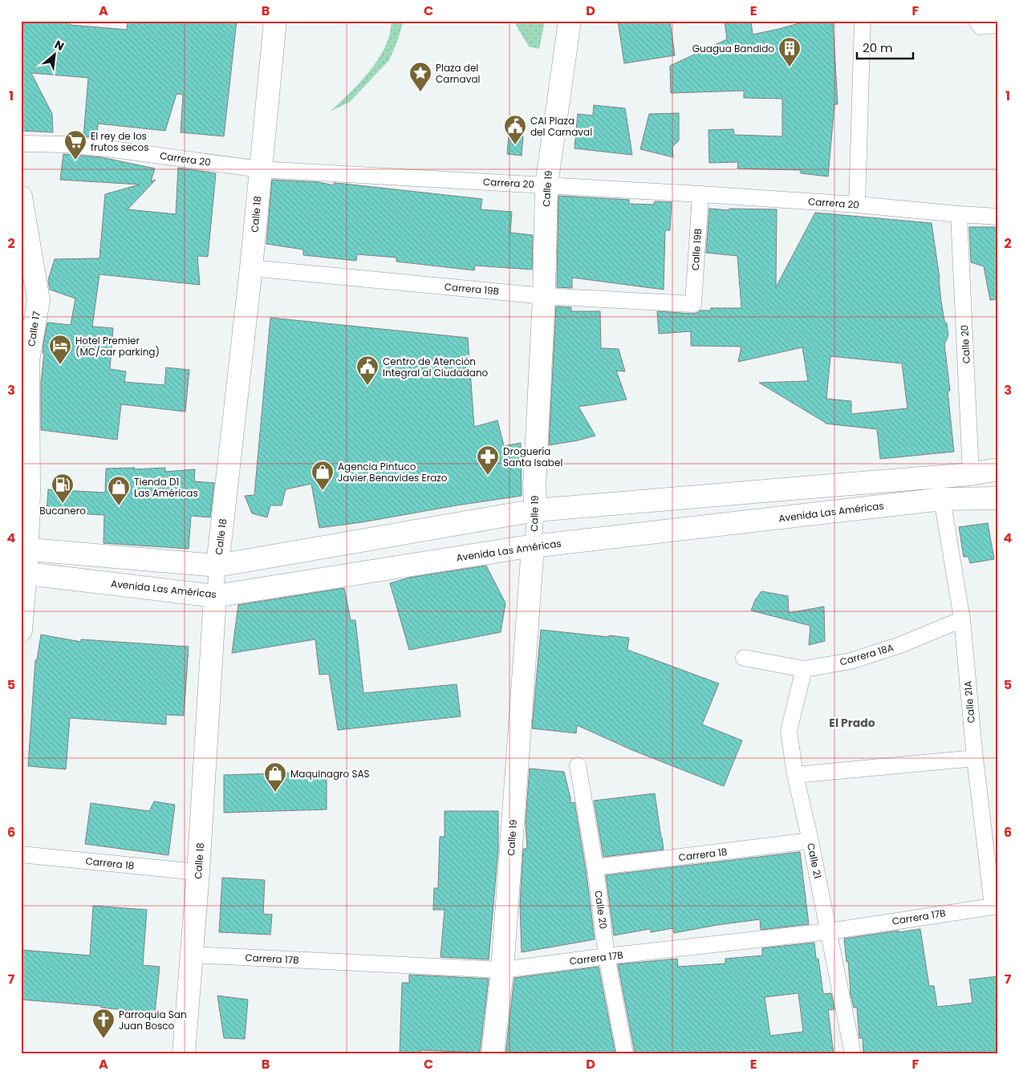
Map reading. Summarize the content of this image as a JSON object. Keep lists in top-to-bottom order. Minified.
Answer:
{"streets":{"main road":["Calle 19","Calle 18","Calle 17","Avenida Las Américas"],"street":["Carrera 20","Calle 19B","Carrera 19B","Calle 20","Carrera 18A","Calle 21A","Carrera 18","Calle 21","Carrera 17B"]},"crossings":[["Carrera 20","Calle 19"],["Carrera 20","Calle 18"],["Carrera 20","Calle 19B"],["Carrera 20","Calle 20"],["Calle 19","Carrera 19B"],["Calle 19","Avenida Las Américas"],["Calle 19","Carrera 17B"],["Calle 18","Carrera 19B"],["Calle 18","Avenida Las Américas"],["Calle 18","Carrera 18"],["Calle 18","Carrera 17B"],["Calle 19B","Carrera 19B"],["Calle 17","Avenida Las Américas"],["Calle 20","Carrera 18"],["Calle 20","Carrera 17B"],["Avenida Las Américas","Calle 21A"],["Carrera 18A","Calle 21A"],["Carrera 18A","Calle 21"],["Calle 21A","Carrera 17B"],["Carrera 18","Calle 21"],["Calle 21","Carrera 17B"]],"districts":["El Prado"],"places":{"building":["Guagua Bandido"],"place":["Plaza del Carnaval"],"public building":["CAI Plaza del Carnaval","Centro de Atención Integral al Ciudadano"],"supermarket":["El rey de los frutos secos"],"hotel":["Hotel Premier (MC/car parking)"],"pharmacy":["Droguería Santa Isabel"],"shop":["Agencia Pintuco Javier Benavides Erazo","Tienda D1 Las Américas","Maquinagro SAS"],"fuel station":["Bucanero"],"church":["Parroquia San Juan Bosco"]},"scale_bar":"20 m","north":"top right","grid":{"columns":["A","B","C","D","E","F"],"rows":["1","2","3","4","5","6","7"]}}
